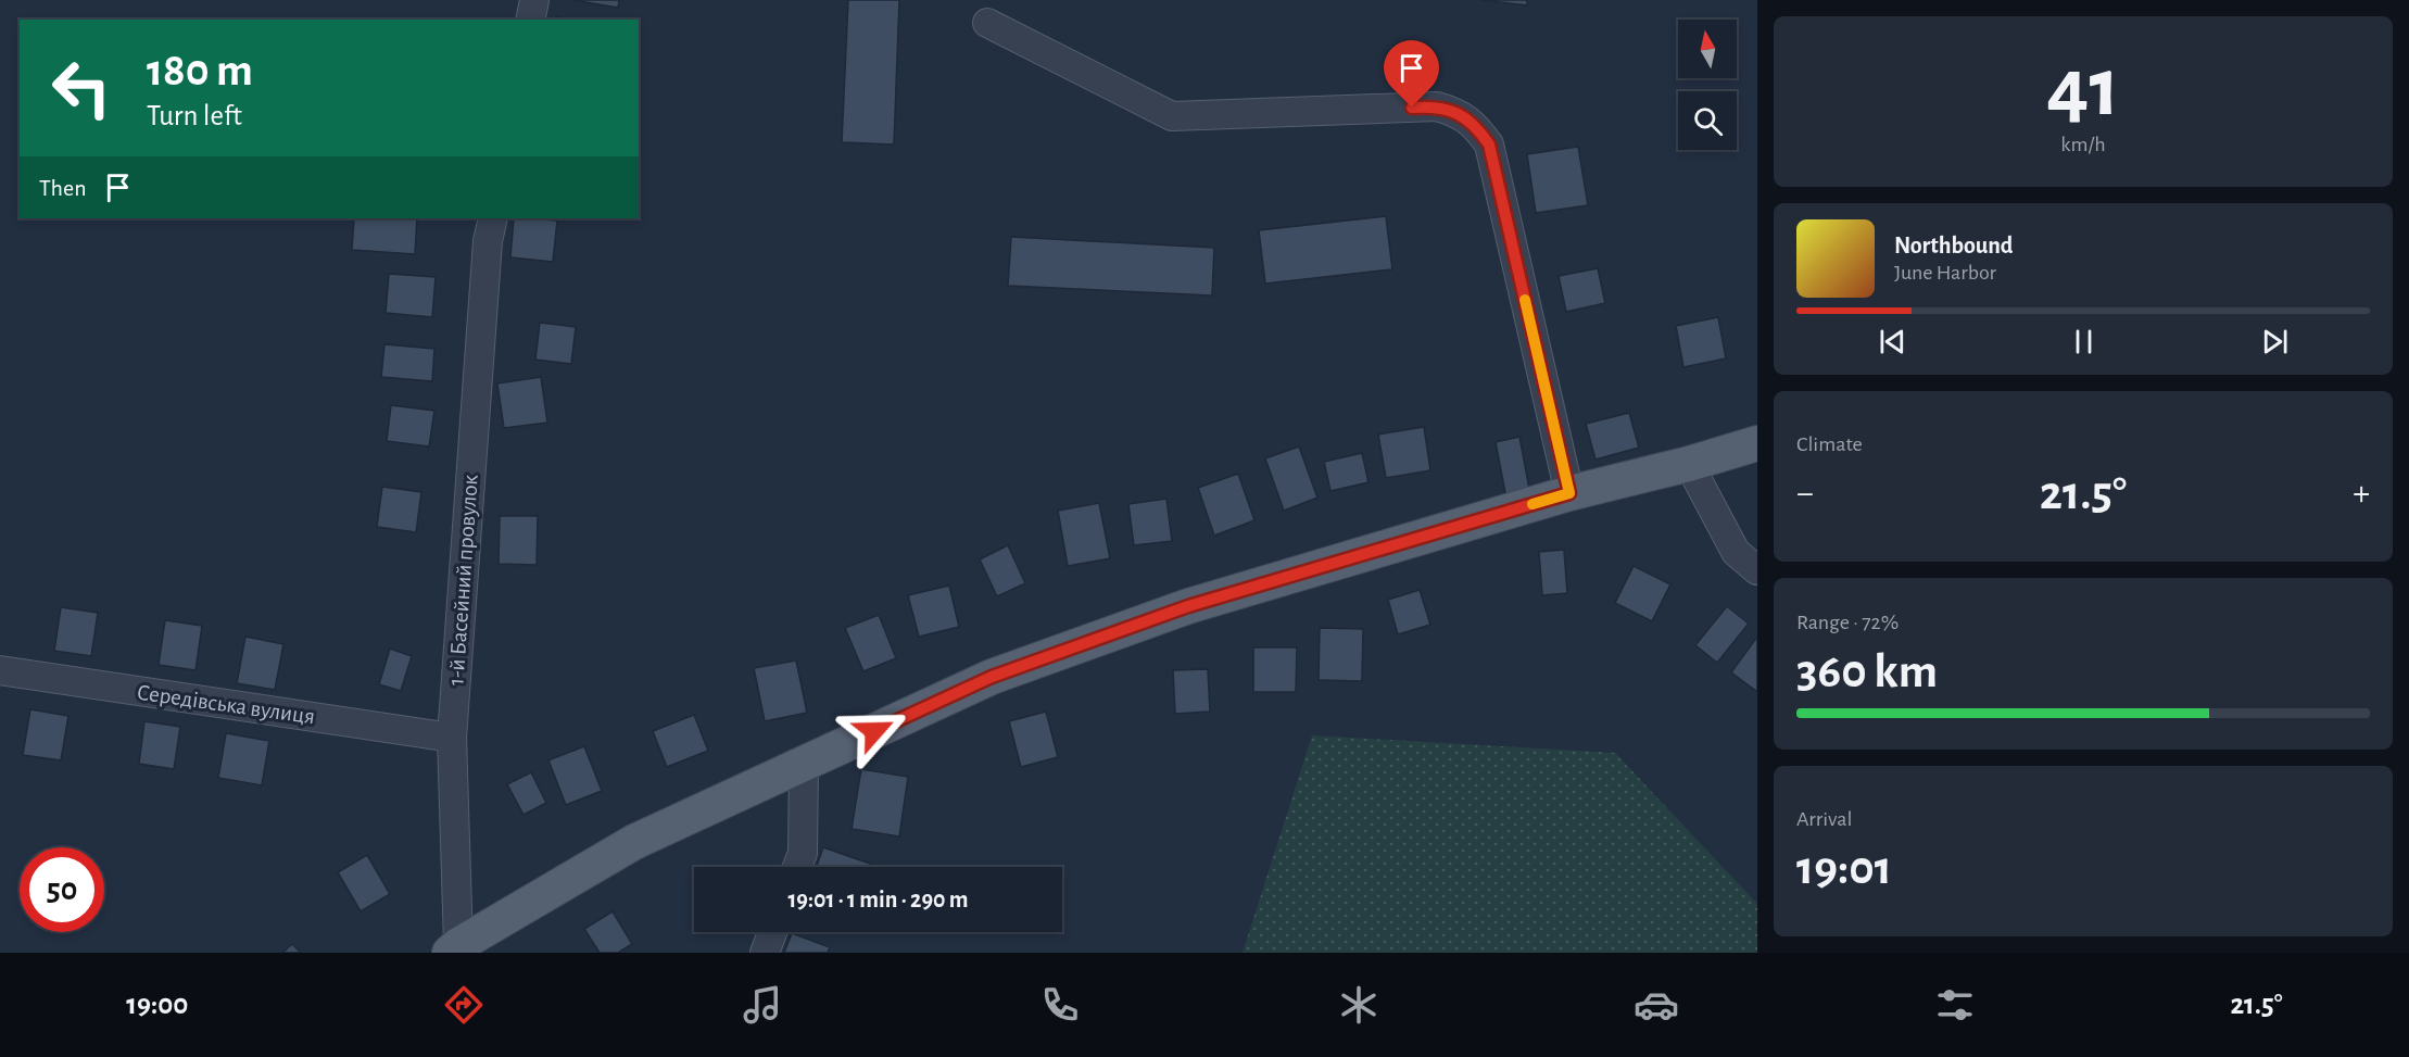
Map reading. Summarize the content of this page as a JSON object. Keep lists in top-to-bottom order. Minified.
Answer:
{"streets":{"street":["1-й Басейний провулок","Середівська вулиця"]},"crossings":[["1-й Басейний провулок","Середівська вулиця"]],"north":"top","page":{"tile":[["41","km/h"],"Climate",["Range · 72%","360 km"],["Arrival","19:01"]],"turn":["180 m","Turn left"],"then":"Then","song":["Northbound","June Harbor"],"heat":["−","21.5°","+"],"limit":"50","trip":"19:01 · 1 min · 290 m","tabs":["19:00","21.5°"]}}
